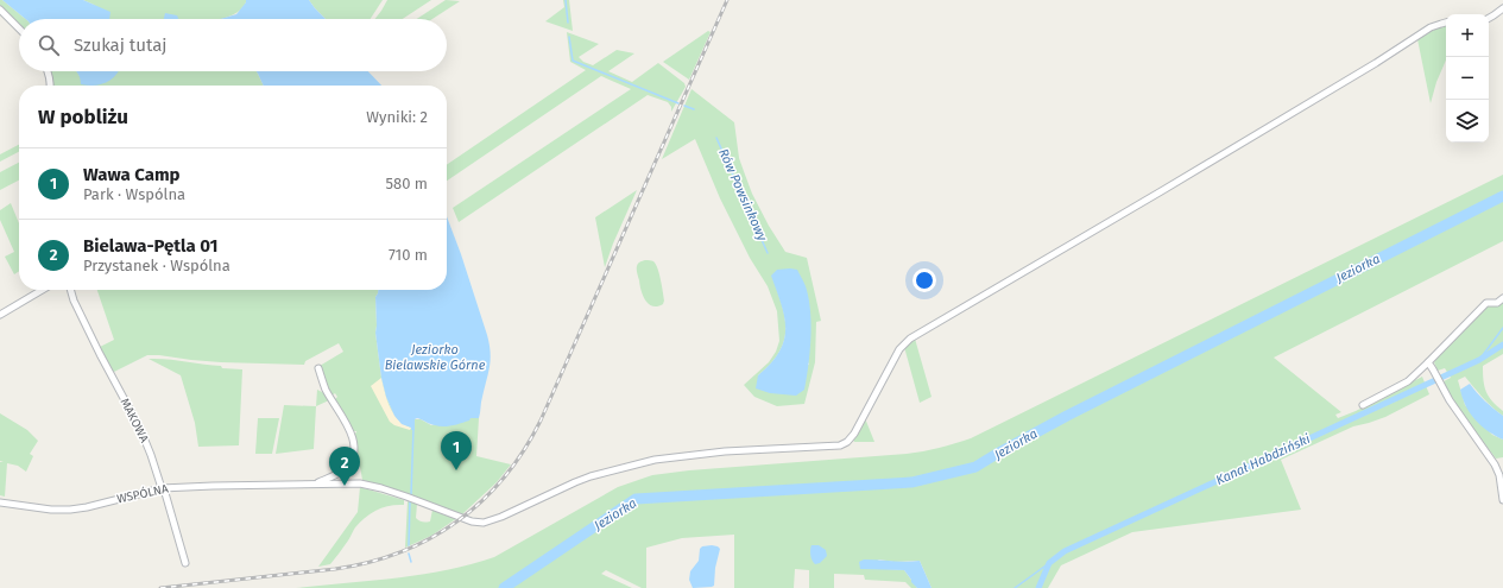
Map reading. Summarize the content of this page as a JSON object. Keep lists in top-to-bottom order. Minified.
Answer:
{"streets":{"street":["MAKOWA","WSPÓLNA"]},"crossings":[["MAKOWA","WSPÓLNA"]],"water":["Rów Powsinkowy","Jeziorka","Jeziorko Bielawskie Górne","Kanał Habdziński"],"page":{"map_buttons":["+","−"],"search":"Szukaj tutaj","heading":["W pobliżu","Wyniki: 2"],"list":[{"mark":"1","name":"Wawa Camp","note":"Park · Wspólna","value":"580 m"},{"mark":"2","name":"Bielawa-Pętla 01","note":"Przystanek · Wspólna","value":"710 m"}],"pins":["1","2"]}}
